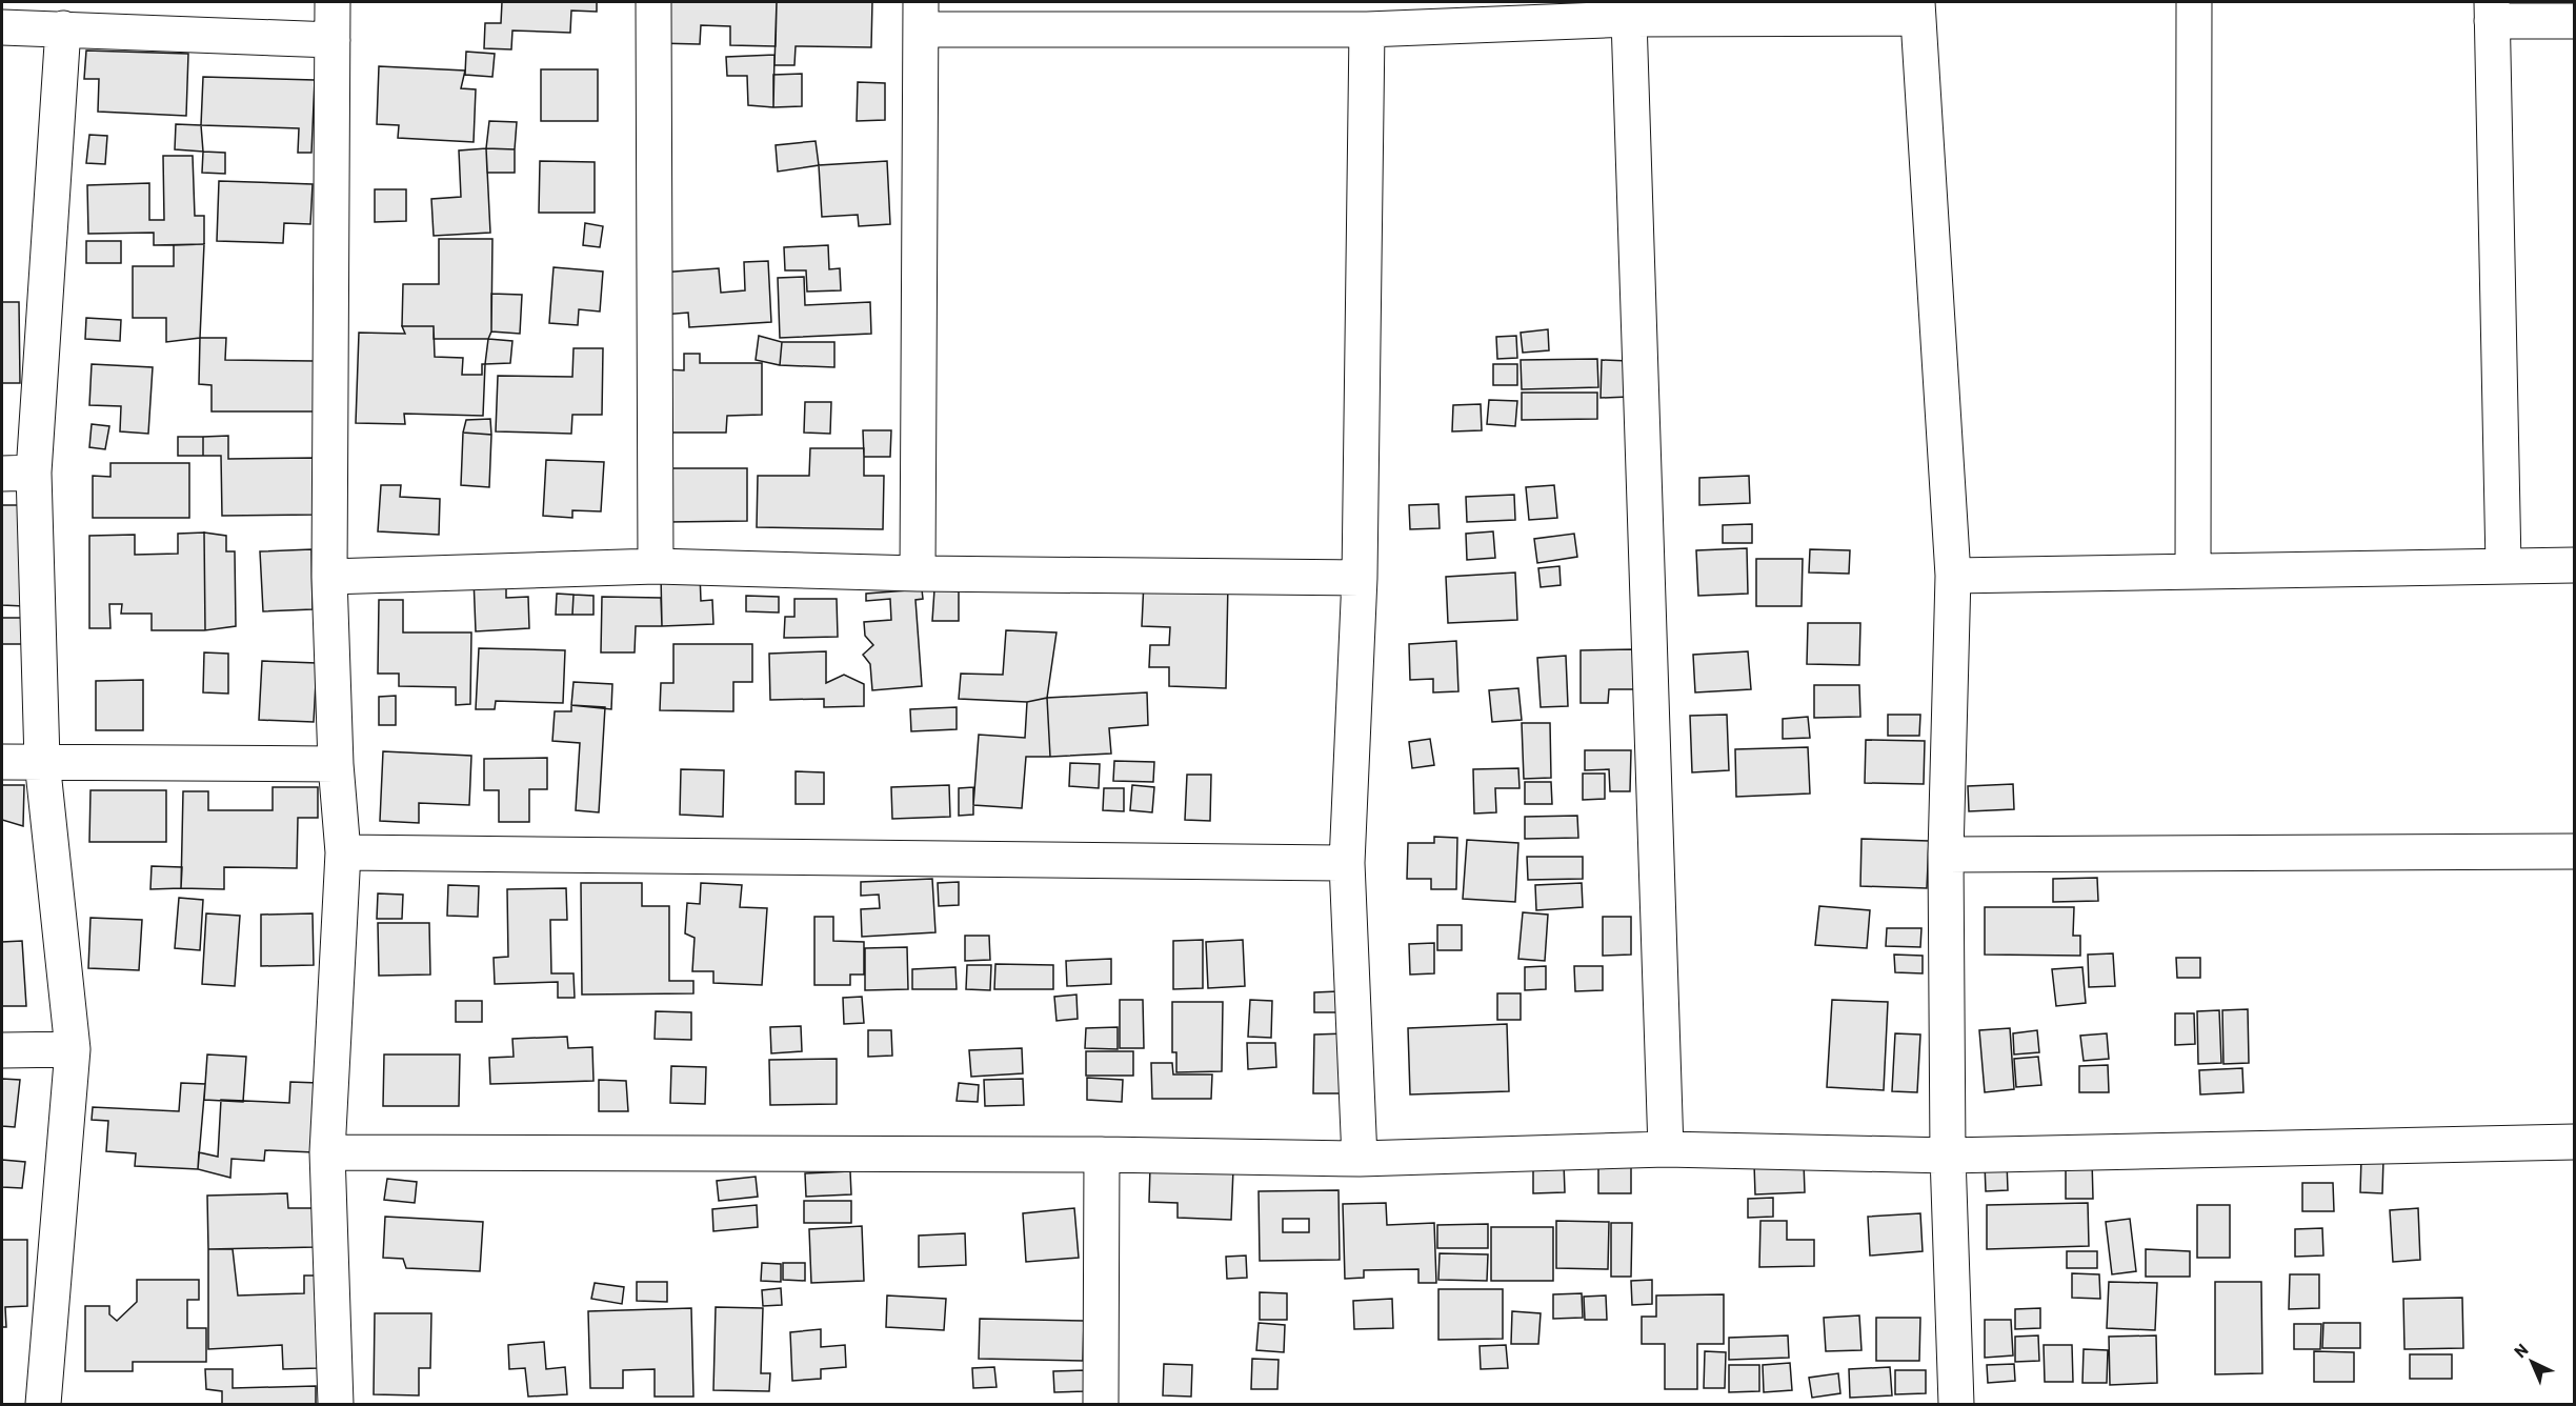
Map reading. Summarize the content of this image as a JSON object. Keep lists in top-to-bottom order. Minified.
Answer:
{"north":"top left"}
